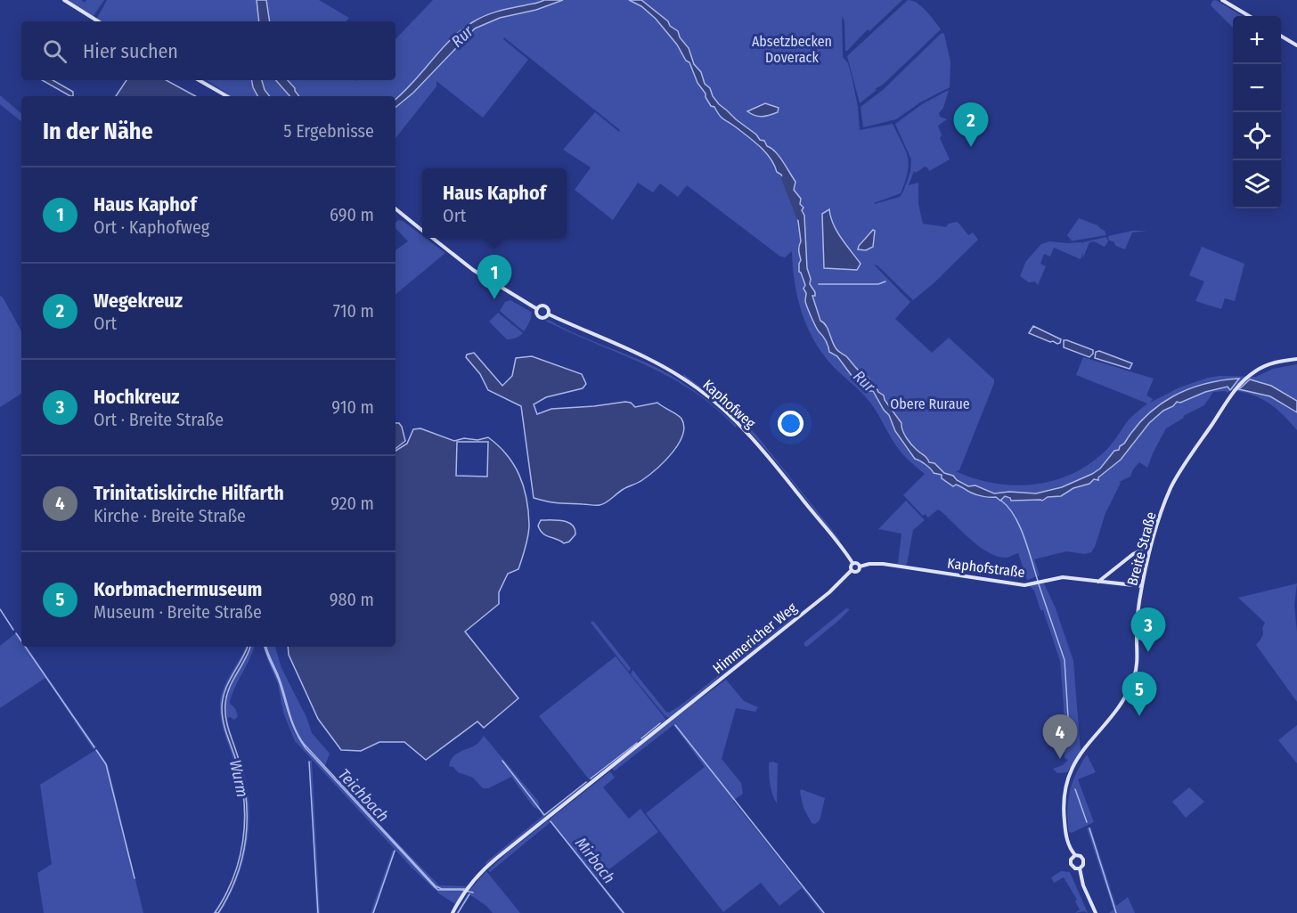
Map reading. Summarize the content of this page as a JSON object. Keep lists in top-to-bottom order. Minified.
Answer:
{"streets":{"main road":["Kaphofweg","Breite Straße","Kaphofstraße","Himmericher Weg"]},"crossings":[["Kaphofweg","Kaphofstraße"],["Kaphofweg","Himmericher Weg"],["Breite Straße","Kaphofstraße"],["Kaphofstraße","Himmericher Weg"]],"water":["Rur","Wurm","Teichbach","Mirbach"],"parks":["Absetzbecken Doverack","Obere Ruraue"],"page":{"map_buttons":["+","−"],"search":"Hier suchen","heading":["In der Nähe","5 Ergebnisse"],"pins":["2","1","3","5","4"],"list":[{"mark":"1","name":"Haus Kaphof","note":"Ort · Kaphofweg","value":"690 m"},{"mark":"2","name":"Wegekreuz","note":"Ort","value":"710 m"},{"mark":"3","name":"Hochkreuz","note":"Ort · Breite Straße","value":"910 m"},{"mark":"4","name":"Trinitatiskirche Hilfarth","note":"Kirche · Breite Straße","value":"920 m"},{"mark":"5","name":"Korbmachermuseum","note":"Museum · Breite Straße","value":"980 m"}],"popup":["Haus Kaphof","Ort"]}}
